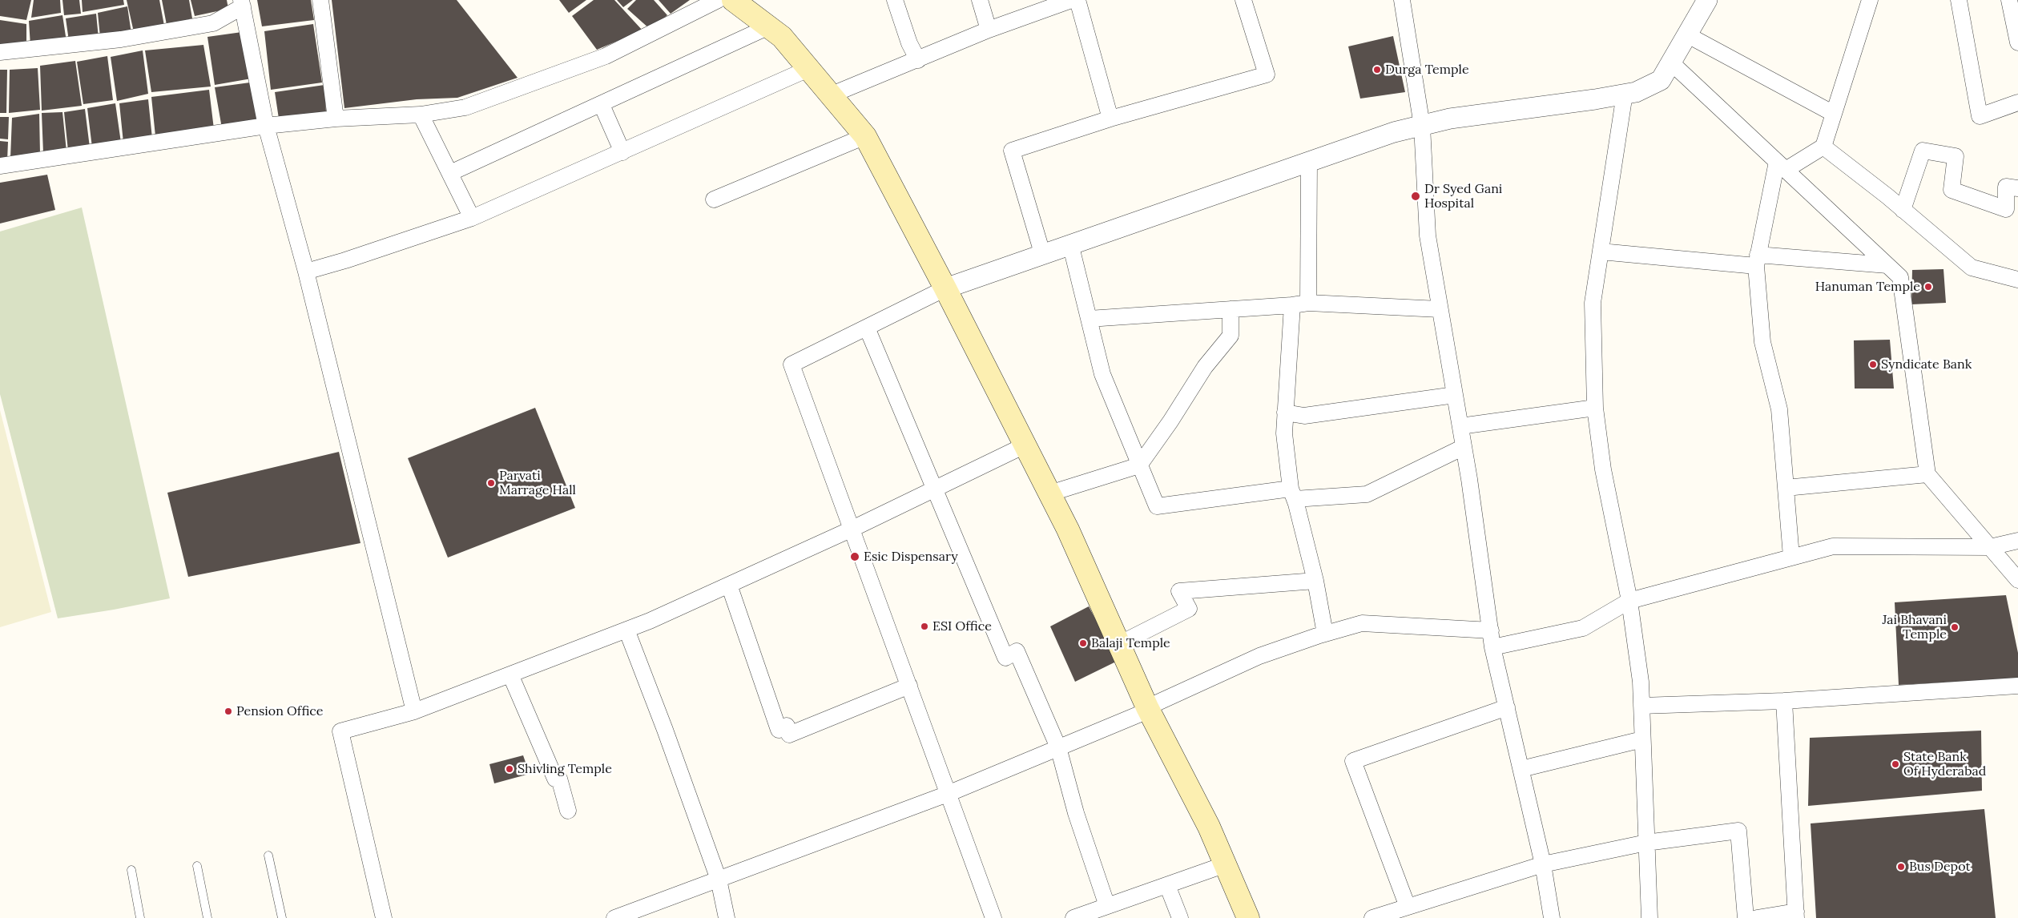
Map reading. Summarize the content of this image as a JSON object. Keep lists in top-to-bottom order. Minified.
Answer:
{"places":["Durga Temple","Dr Syed Gani Hospital","Hanuman Temple","Syndicate Bank","Parvati Marrage Hall","Esic Dispensary","ESI Office","Jai Bhavani Temple","Balaji Temple","Pension Office","State Bank Of Hyderabad","Shivling Temple","Bus Depot"]}
